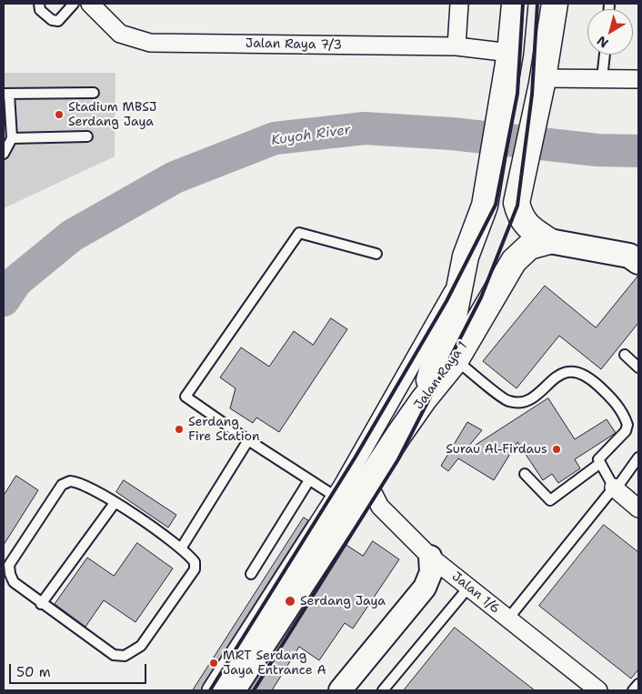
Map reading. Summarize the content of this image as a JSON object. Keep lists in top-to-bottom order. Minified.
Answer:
{"streets":{"main road":["Jalan Raya 1"],"street":["Jalan Raya 7/3","Jalan 1/6"]},"crossings":[["Jalan Raya 7/3","Jalan Raya 1"],["Jalan Raya 1","Jalan 1/6"]],"water":["Kuyoh River"],"places":["Stadium MBSJ Serdang Jaya","Serdang Fire Station","Surau Al-Firdaus","Serdang Jaya","MRT Serdang Jaya Entrance A"],"scale_bar":"50 m","north":"bottom left"}
